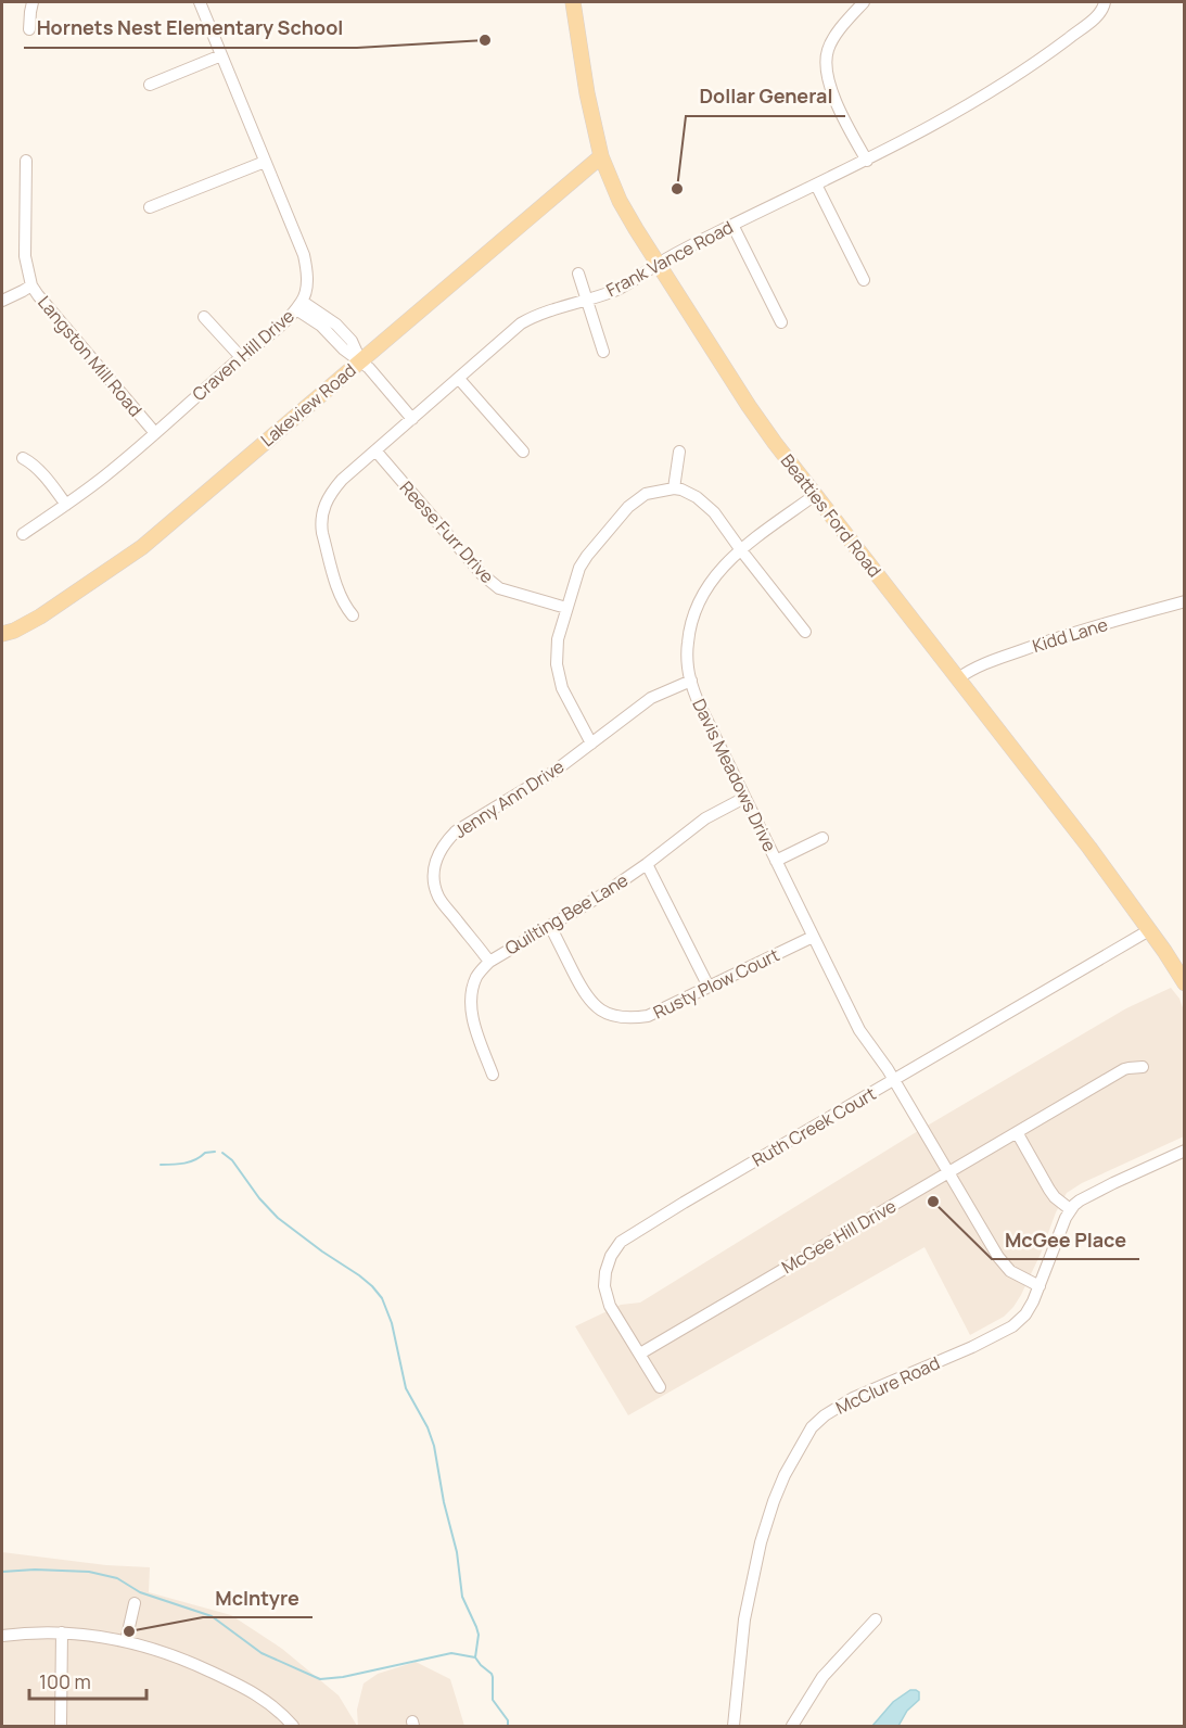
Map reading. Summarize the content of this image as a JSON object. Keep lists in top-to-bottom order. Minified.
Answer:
{"streets":{"main road":["Lakeview Road","Beatties Ford Road"],"street":["Frank Vance Road","Craven Hill Drive","Langston Mill Road","Reese Furr Drive","Kidd Lane","Davis Meadows Drive","Jenny Ann Drive","Quilting Bee Lane","Rusty Plow Court","Ruth Creek Court","McGee Hill Drive","McClure Road"]},"crossings":[["Frank Vance Road","Beatties Ford Road"],["Frank Vance Road","Reese Furr Drive"],["Craven Hill Drive","Langston Mill Road"],["Lakeview Road","Beatties Ford Road"],["Beatties Ford Road","Kidd Lane"],["Beatties Ford Road","Davis Meadows Drive"],["Beatties Ford Road","Ruth Creek Court"],["Davis Meadows Drive","Jenny Ann Drive"],["Davis Meadows Drive","Quilting Bee Lane"],["Davis Meadows Drive","Rusty Plow Court"],["Davis Meadows Drive","Ruth Creek Court"],["Davis Meadows Drive","McGee Hill Drive"],["Davis Meadows Drive","McClure Road"],["Jenny Ann Drive","Quilting Bee Lane"],["Quilting Bee Lane","Rusty Plow Court"],["Ruth Creek Court","McGee Hill Drive"]],"places":["Hornets Nest Elementary School","Dollar General","McGee Place","McIntyre"],"scale_bar":"100 m"}
